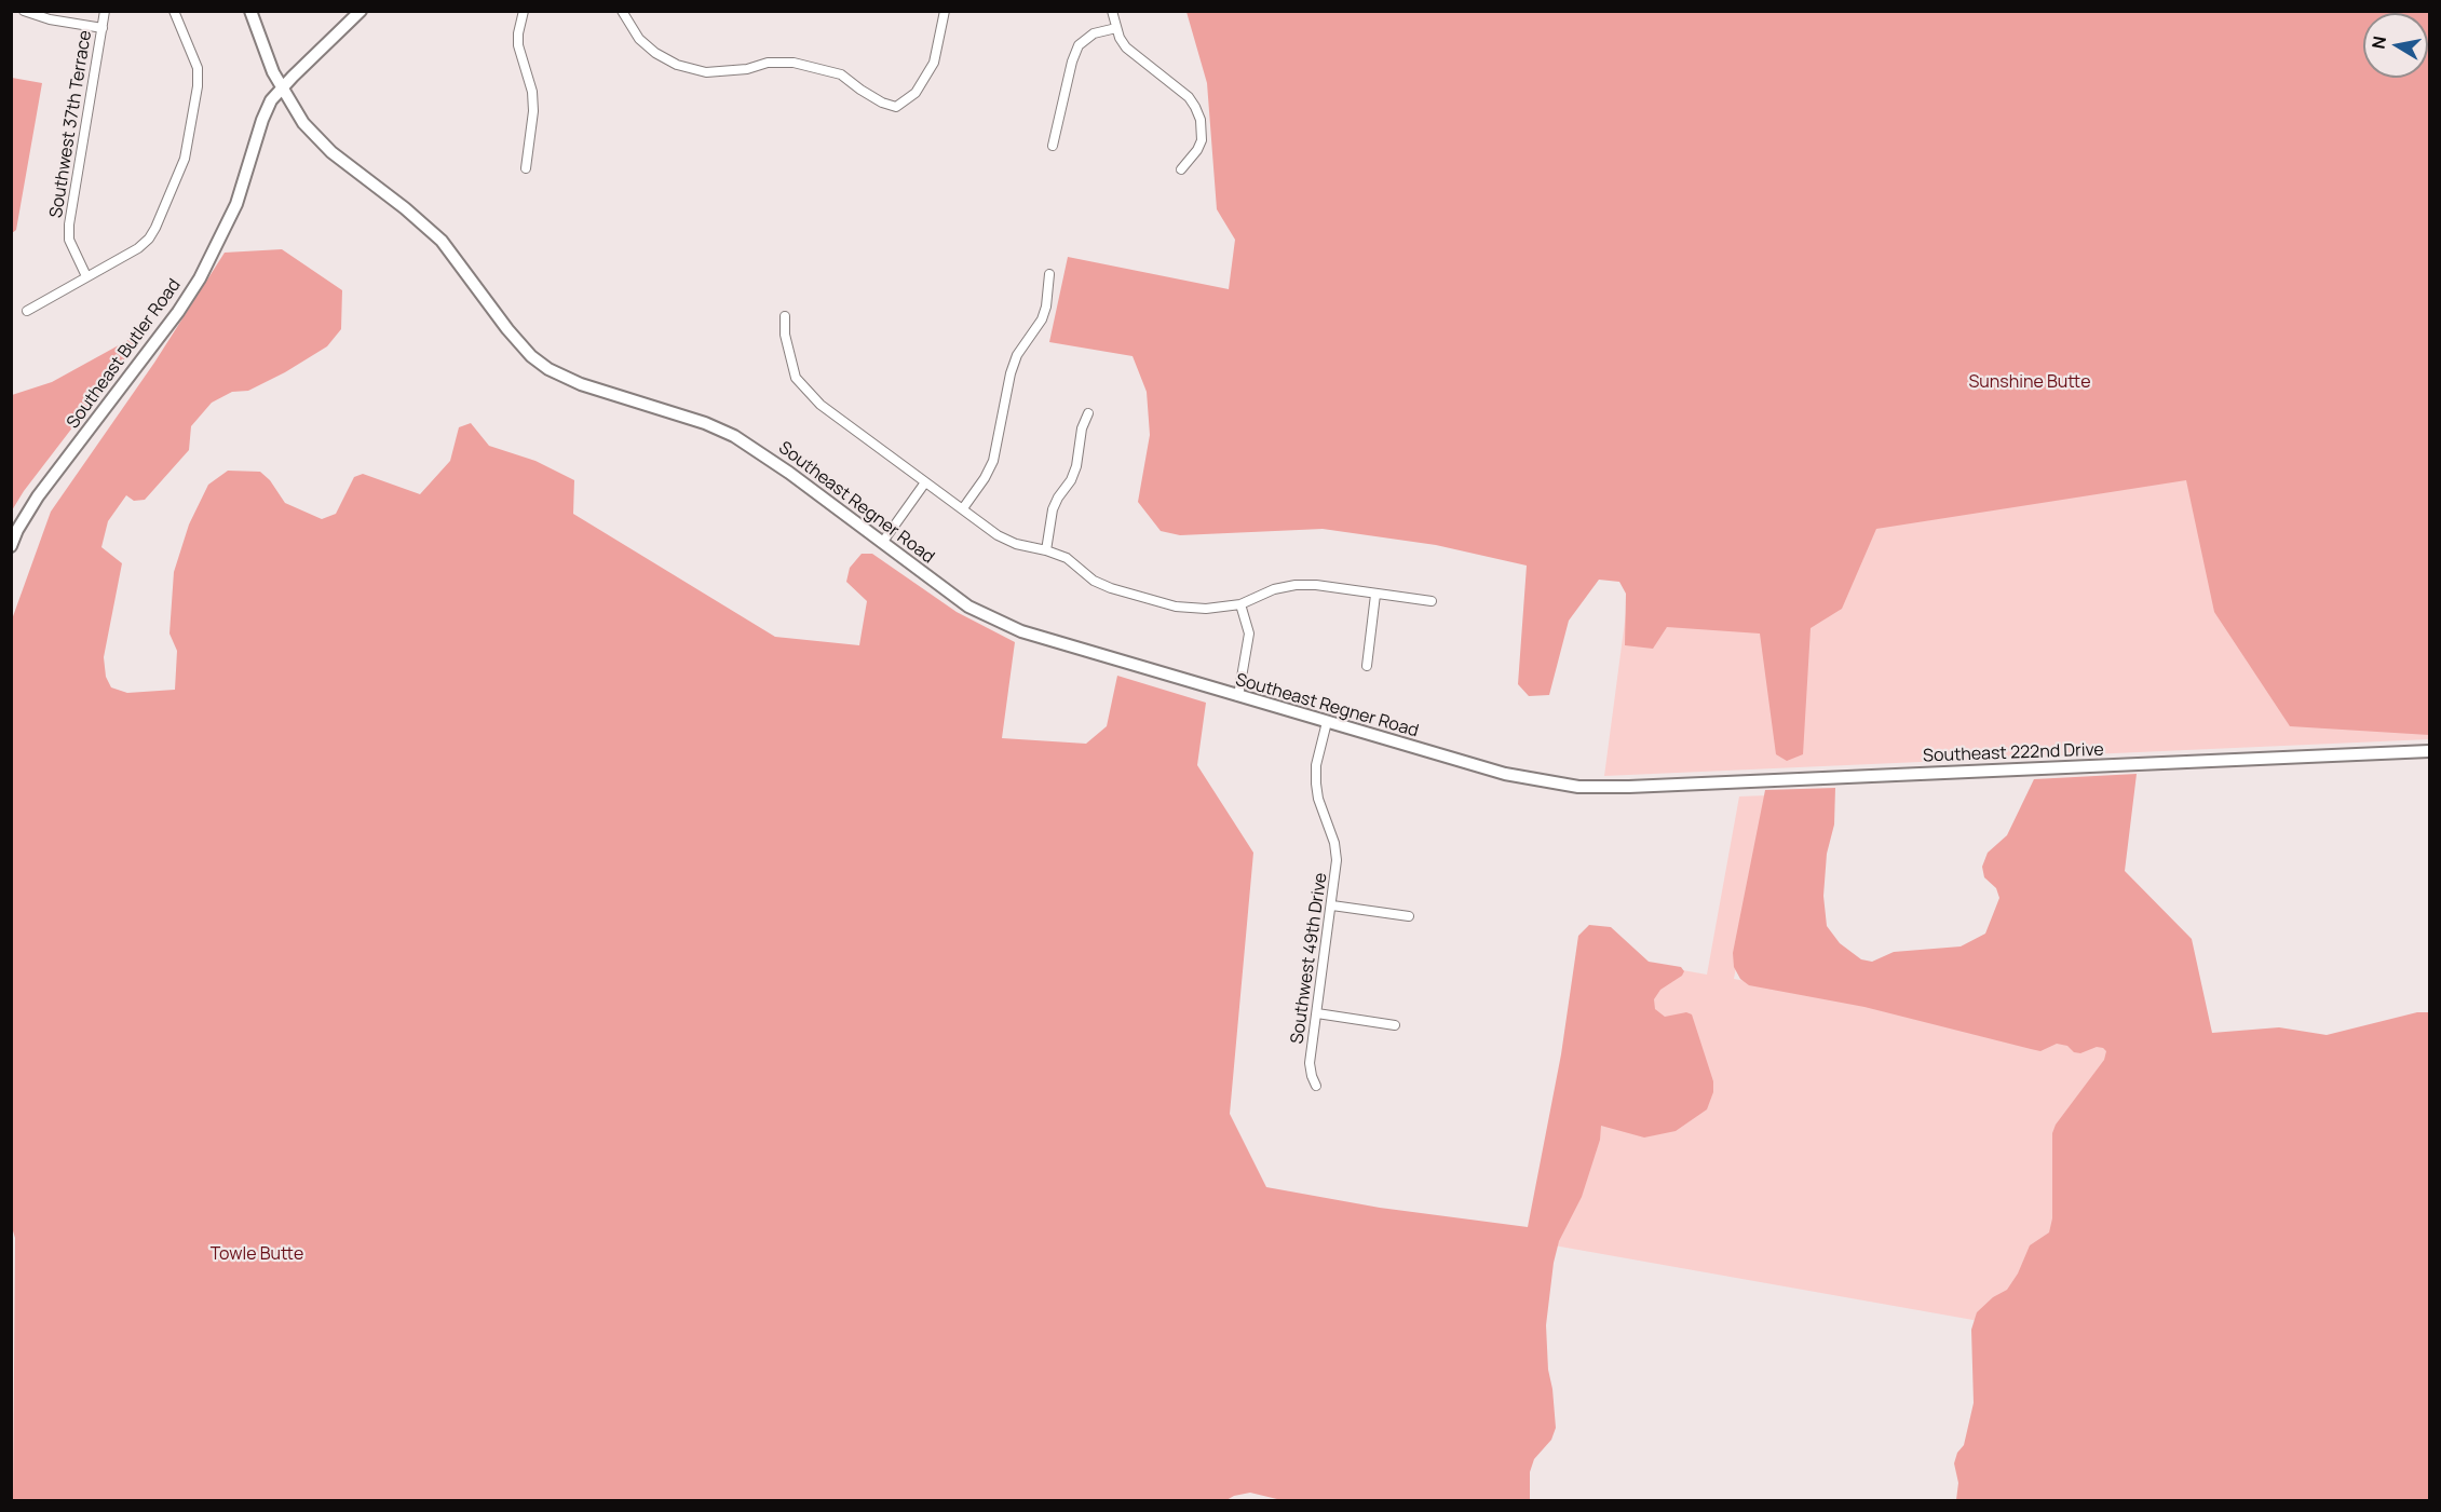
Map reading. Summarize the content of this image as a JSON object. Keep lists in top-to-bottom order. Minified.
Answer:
{"streets":{"main road":["Southeast Butler Road","Southeast Regner Road","Southeast 222nd Drive"],"street":["Southwest 37th Terrace","Southwest 49th Drive"]},"crossings":[["Southeast Butler Road","Southeast Regner Road"],["Southeast Regner Road","Southeast 222nd Drive"],["Southeast Regner Road","Southwest 49th Drive"]],"parks":["Sunshine Butte","Towle Butte"],"north":"left"}
